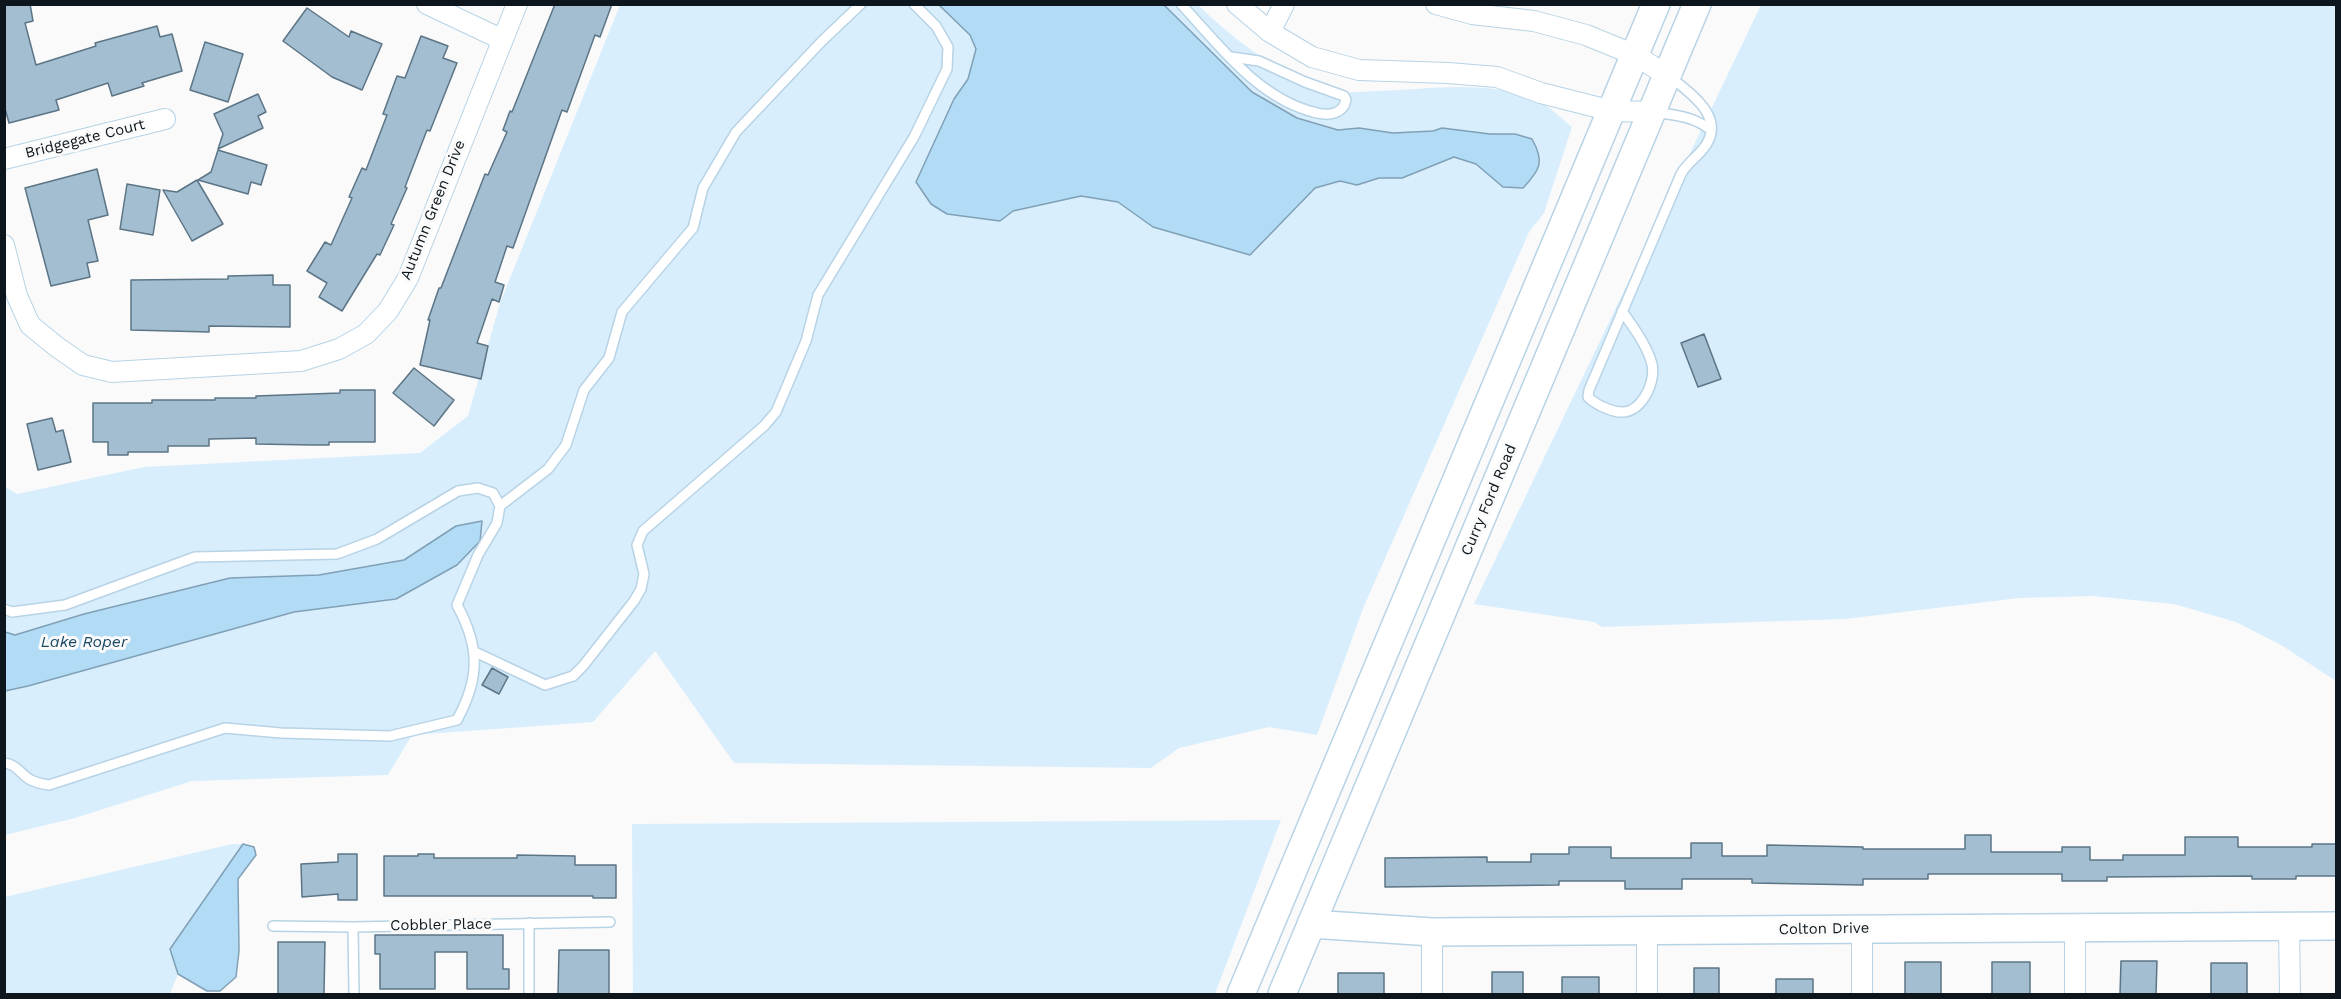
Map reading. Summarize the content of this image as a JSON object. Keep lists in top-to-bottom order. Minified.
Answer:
{"streets":{"main road":["Curry Ford Road","Colton Drive"],"street":["Bridgegate Court","Autumn Green Drive"],"lane":["Cobbler Place"]},"crossings":[["Curry Ford Road","Colton Drive"]],"water":["Lake Roper"]}
